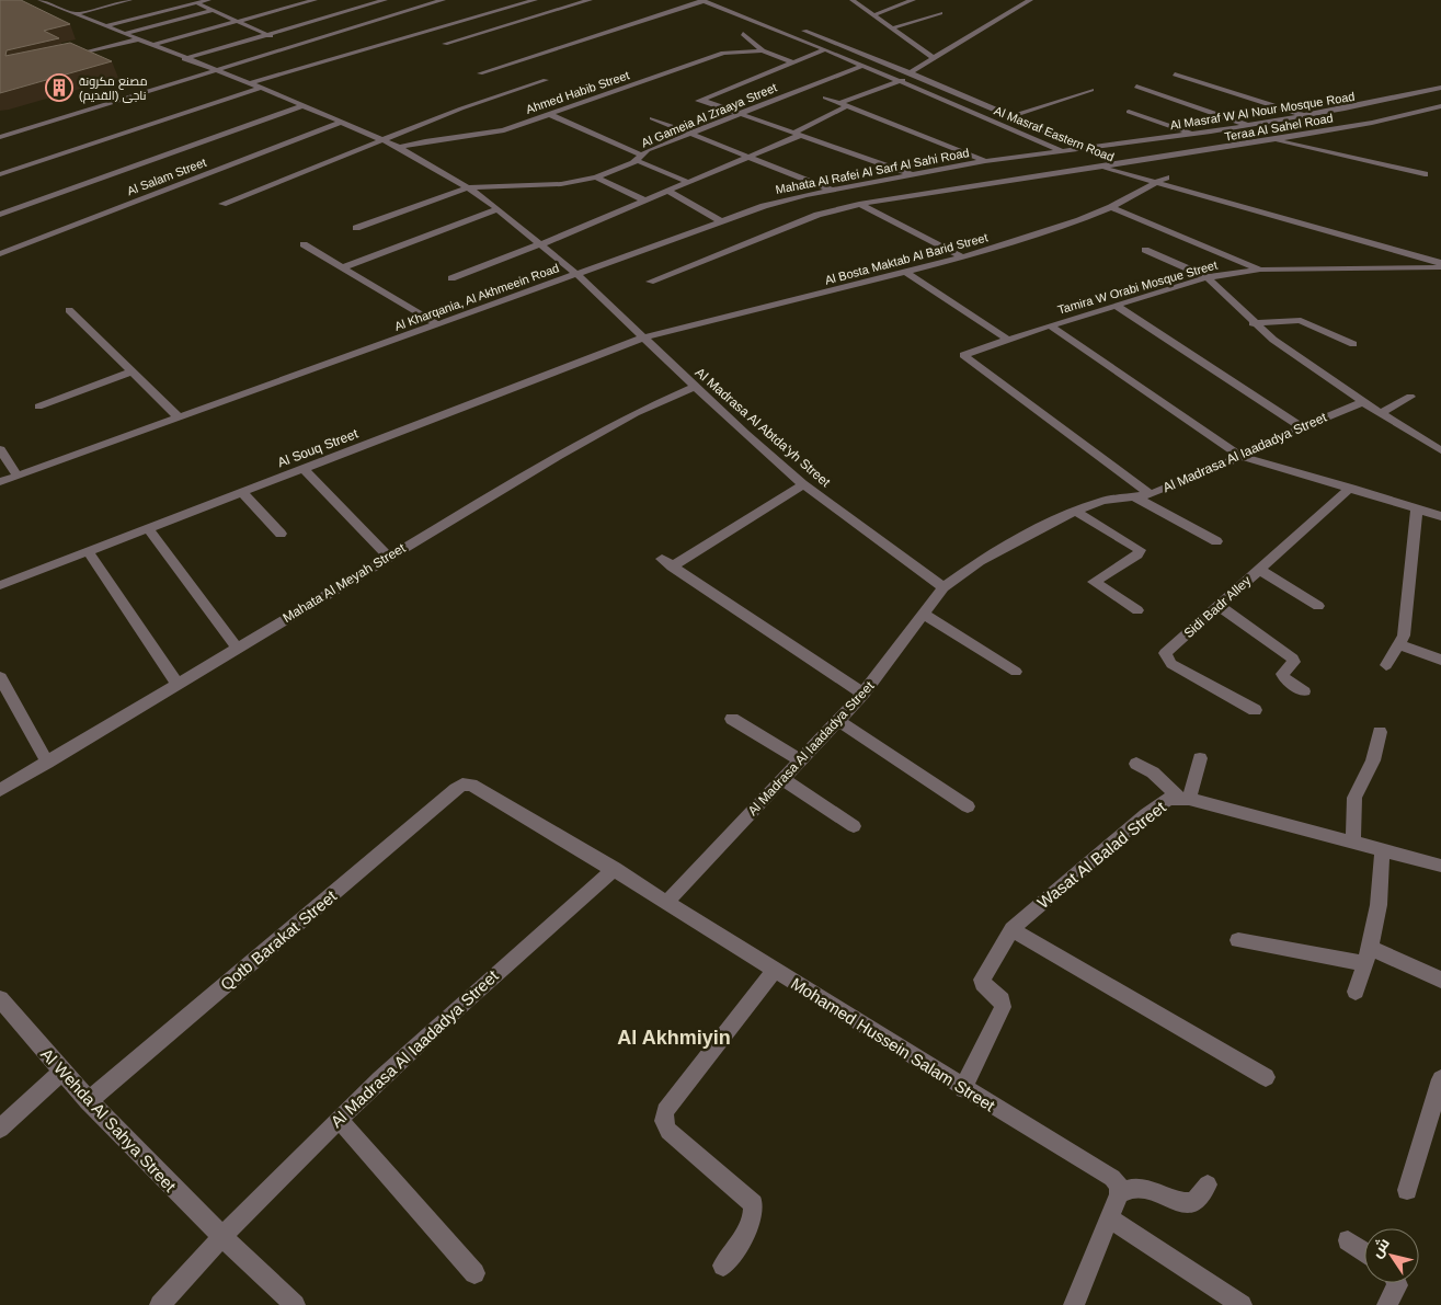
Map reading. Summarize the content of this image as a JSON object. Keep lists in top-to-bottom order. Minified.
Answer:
{"streets":{"street":["Ahmed Habib Street","Al Masraf W Al Nour Mosque Road","Al Gameia Al Zraaya Street","Teraa Al Sahel Road","Al Masraf Eastern Road","Mahata Al Rafei Al Sarf Al Sahi Road","Al Salam Street","Al Bosta Maktab Al Barid Street","Tamira W Orabi Mosque Street","Al Kharqania, Al Akhmeein Road","Al Madrasa Al Abtda'yh Street","Al Souq Street","Al Madrasa Al Iaadadya Street","Mahata Al Meyah Street","Sidi Badr Alley","Wasat Al Balad Street","Qotb Barakat Street","Mohamed Hussein Salam Street","Al Wehda Al Sahya Street"]},"crossings":[["Ahmed Habib Street","Al Kharqania, Al Akhmeein Road"],["Al Masraf W Al Nour Mosque Road","Al Masraf Eastern Road"],["Al Masraf W Al Nour Mosque Road","Mahata Al Rafei Al Sarf Al Sahi Road"],["Al Gameia Al Zraaya Street","Al Masraf Eastern Road"],["Al Gameia Al Zraaya Street","Al Kharqania, Al Akhmeein Road"],["Teraa Al Sahel Road","Al Masraf Eastern Road"],["Al Masraf Eastern Road","Mahata Al Rafei Al Sarf Al Sahi Road"],["Al Masraf Eastern Road","Al Bosta Maktab Al Barid Street"],["Mahata Al Rafei Al Sarf Al Sahi Road","Al Kharqania, Al Akhmeein Road"],["Mahata Al Rafei Al Sarf Al Sahi Road","Al Madrasa Al Abtda'yh Street"],["Al Salam Street","Al Kharqania, Al Akhmeein Road"],["Al Bosta Maktab Al Barid Street","Al Madrasa Al Abtda'yh Street"],["Al Bosta Maktab Al Barid Street","Al Souq Street"],["Tamira W Orabi Mosque Street","Al Madrasa Al Iaadadya Street"],["Al Kharqania, Al Akhmeein Road","Al Madrasa Al Abtda'yh Street"],["Al Madrasa Al Abtda'yh Street","Al Souq Street"],["Al Madrasa Al Abtda'yh Street","Al Madrasa Al Iaadadya Street"],["Al Madrasa Al Abtda'yh Street","Mahata Al Meyah Street"],["Al Madrasa Al Iaadadya Street","Mohamed Hussein Salam Street"],["Al Madrasa Al Iaadadya Street","Al Wehda Al Sahya Street"],["Wasat Al Balad Street","Mohamed Hussein Salam Street"],["Qotb Barakat Street","Mohamed Hussein Salam Street"],["Qotb Barakat Street","Al Wehda Al Sahya Street"]],"districts":["Al Akhmiyin"],"places":{"building":["مصنع مكرونة ناجى (القديم)"]},"north":"top left"}
